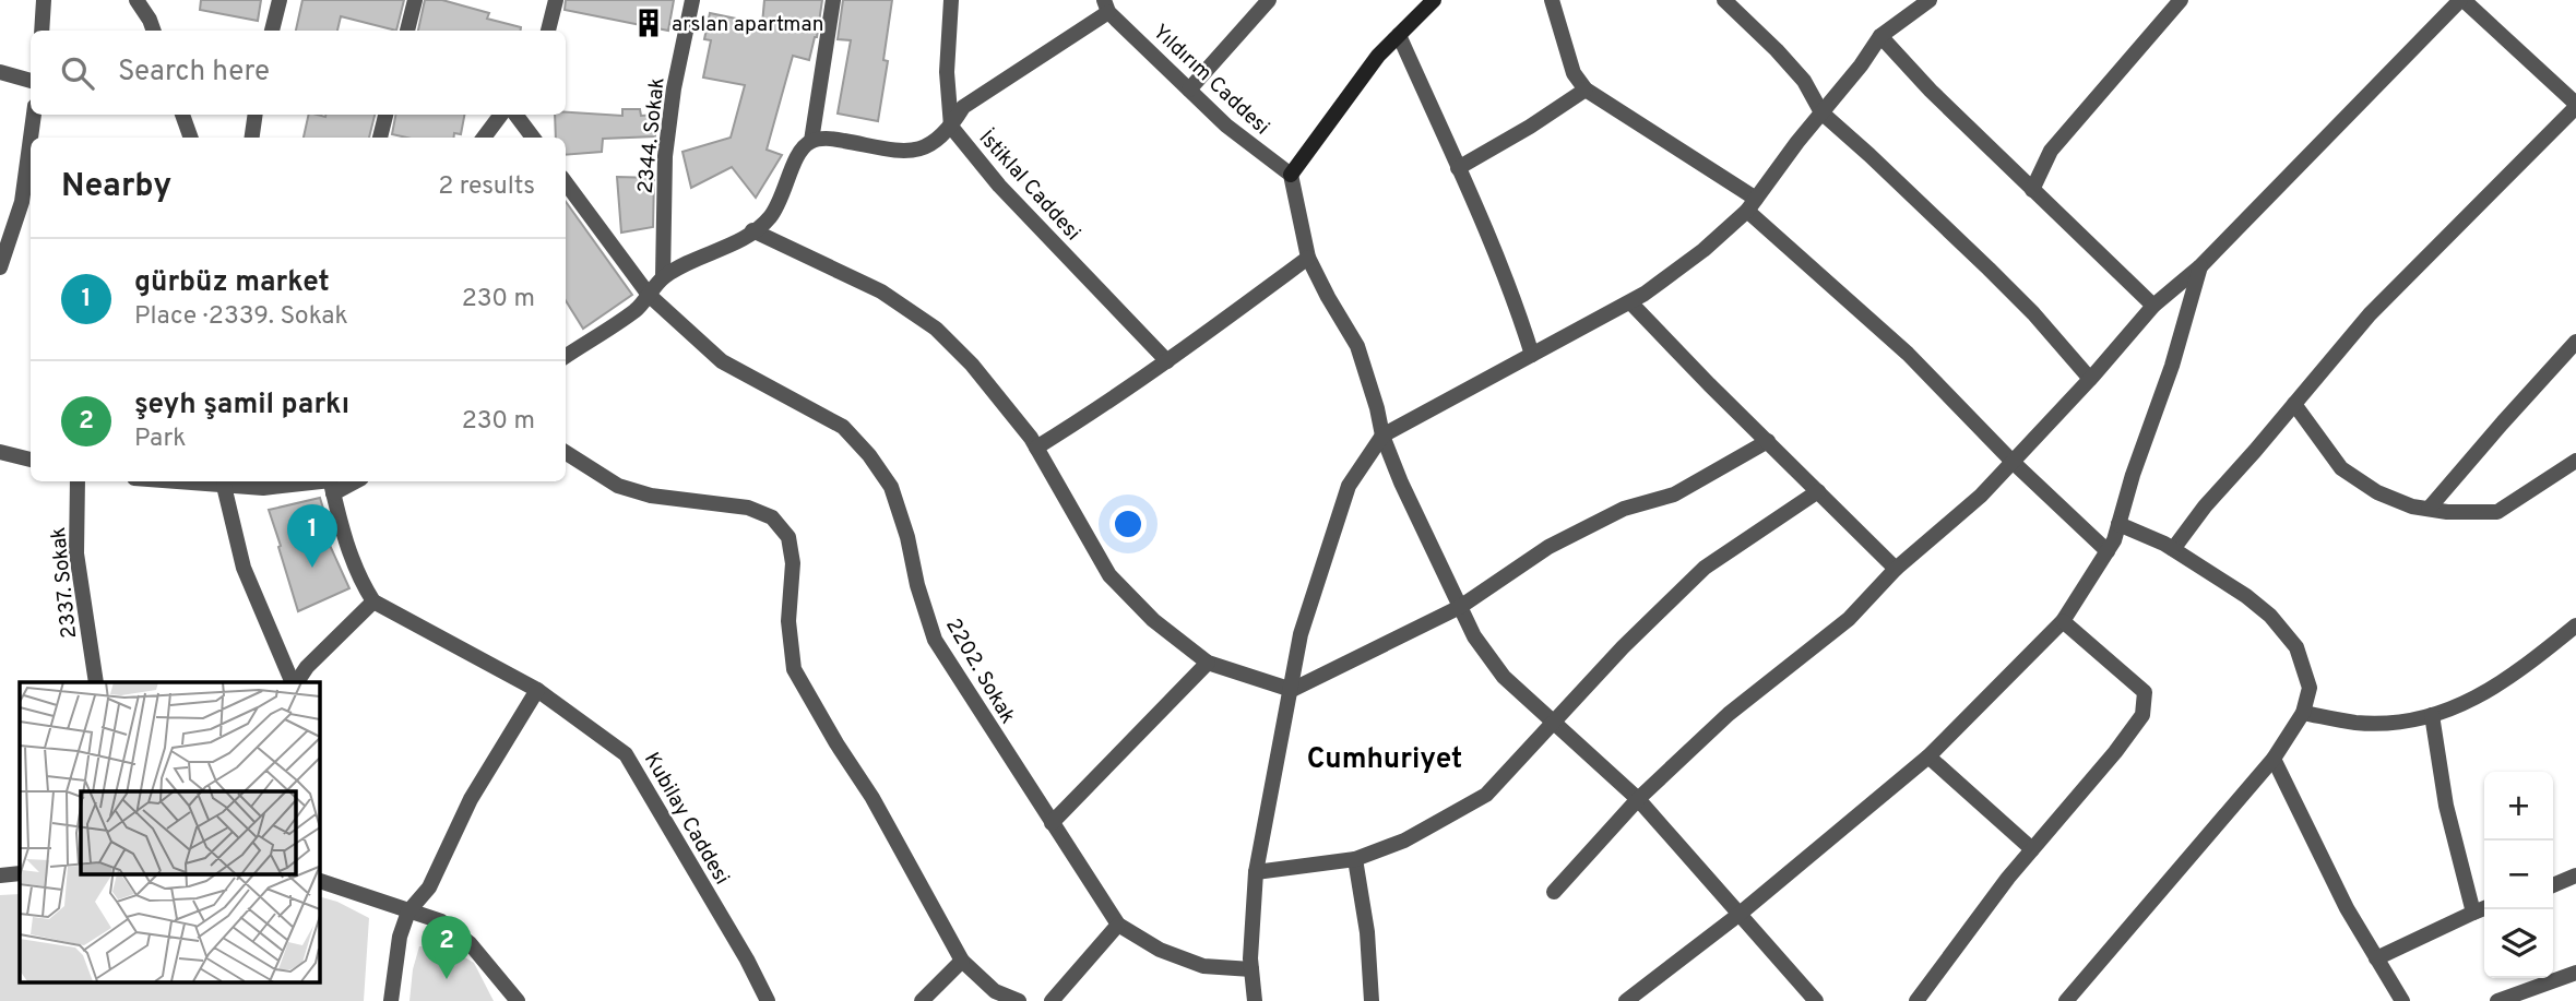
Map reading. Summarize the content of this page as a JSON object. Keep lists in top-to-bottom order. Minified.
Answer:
{"streets":{"street":["Yıldırım Caddesi","2344. Sokak","İstiklal Caddesi","2337. Sokak","2202. Sokak","Kubilay Caddesi"]},"crossings":[["Yıldırım Caddesi","İstiklal Caddesi"]],"districts":["Cumhuriyet"],"places":{"building":["arslan apartman"]},"page":{"search":"Search here","heading":["Nearby","2 results"],"list":[{"mark":"1","name":"gürbüz market","note":"Place · 2339. Sokak","value":"230 m"},{"mark":"2","name":"şeyh şamil parkı","note":"Park","value":"230 m"}],"pins":["1","2"],"map_buttons":["+","−"]}}
